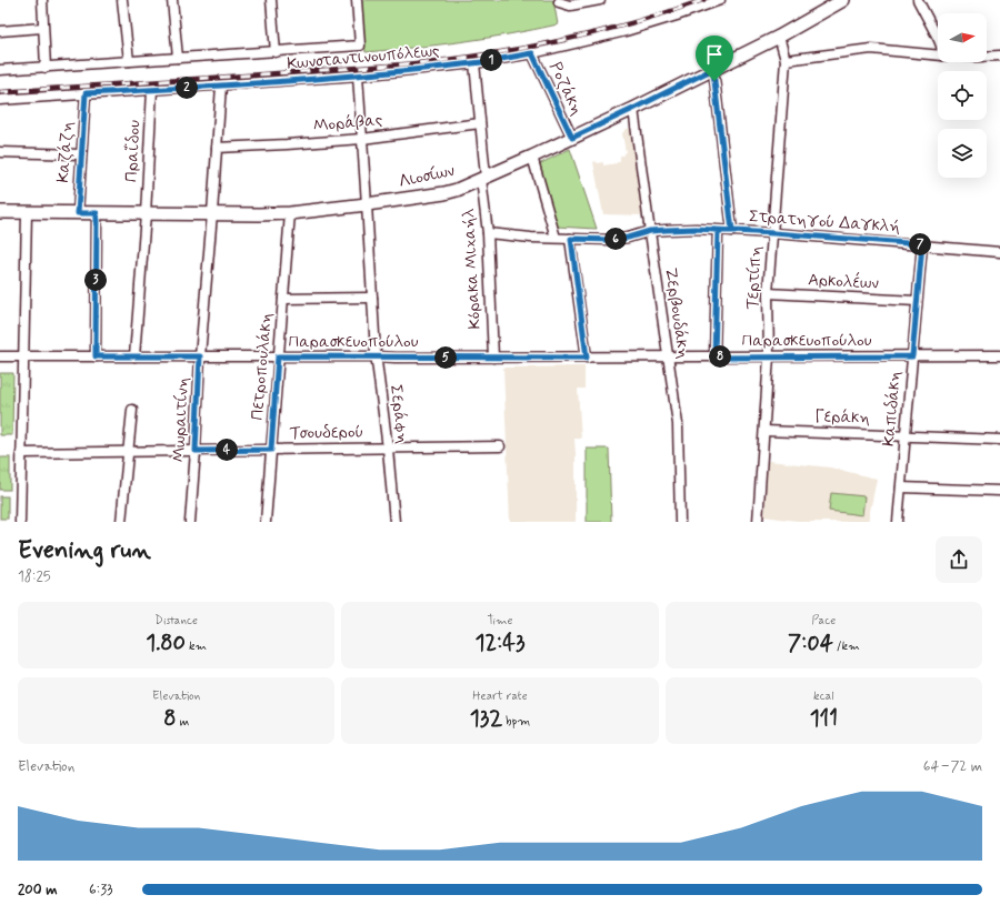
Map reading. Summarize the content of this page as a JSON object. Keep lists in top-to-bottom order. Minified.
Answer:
{"streets":{"main road":["Λιοσίων"],"street":["Κωνσταντινουπόλεως","Ροζάκη","Μοράβας","Πραΐδου","Καζάζη","Στρατηγού Δαγκλή","Κόρακα Μιχαήλ","Τερτίπη","Αρκολέων","Ζερβουδάκη","Παρασκευοπούλου","Πετροπουλάκη","Καπιδάκη","Σεράφη","Γεράκη","Μωραιτίνη","Τσουδερού"]},"crossings":[["Κωνσταντινουπόλεως","Ροζάκη"],["Κωνσταντινουπόλεως","Πραΐδου"],["Κωνσταντινουπόλεως","Καζάζη"],["Κωνσταντινουπόλεως","Κόρακα Μιχαήλ"],["Κωνσταντινουπόλεως","Σεράφη"],["Κωνσταντινουπόλεως","Μωραιτίνη"],["Ροζάκη","Λιοσίων"],["Μοράβας","Κόρακα Μιχαήλ"],["Μοράβας","Σεράφη"],["Μοράβας","Μωραιτίνη"],["Πραΐδου","Λιοσίων"],["Πραΐδου","Παρασκευοπούλου"],["Καζάζη","Λιοσίων"],["Λιοσίων","Κόρακα Μιχαήλ"],["Λιοσίων","Τερτίπη"],["Λιοσίων","Ζερβουδάκη"],["Λιοσίων","Πετροπουλάκη"],["Λιοσίων","Σεράφη"],["Λιοσίων","Μωραιτίνη"],["Στρατηγού Δαγκλή","Κόρακα Μιχαήλ"],["Στρατηγού Δαγκλή","Τερτίπη"],["Στρατηγού Δαγκλή","Ζερβουδάκη"],["Στρατηγού Δαγκλή","Καπιδάκη"],["Κόρακα Μιχαήλ","Παρασκευοπούλου"],["Τερτίπη","Αρκολέων"],["Τερτίπη","Παρασκευοπούλου"],["Τερτίπη","Γεράκη"],["Αρκολέων","Καπιδάκη"],["Ζερβουδάκη","Παρασκευοπούλου"],["Παρασκευοπούλου","Πετροπουλάκη"],["Παρασκευοπούλου","Καπιδάκη"],["Παρασκευοπούλου","Σεράφη"],["Παρασκευοπούλου","Μωραιτίνη"],["Πετροπουλάκη","Τσουδερού"],["Καπιδάκη","Γεράκη"],["Σεράφη","Τσουδερού"],["Μωραιτίνη","Τσουδερού"]],"north":"right","page":{"pins":["1","2","6","7","3","8","5","4"],"heading":["Evening run","18:25"],"stats":[["Distance","1.80 km"],["Time","12:43"],["Pace","7:04 /km"],["Elevation","8 m"],["Heart rate","132 bpm"],["kcal","111"]],"chart":["Elevation","64–72 m"],"list":[{"name":"200 m","note":"6:33"}]}}
